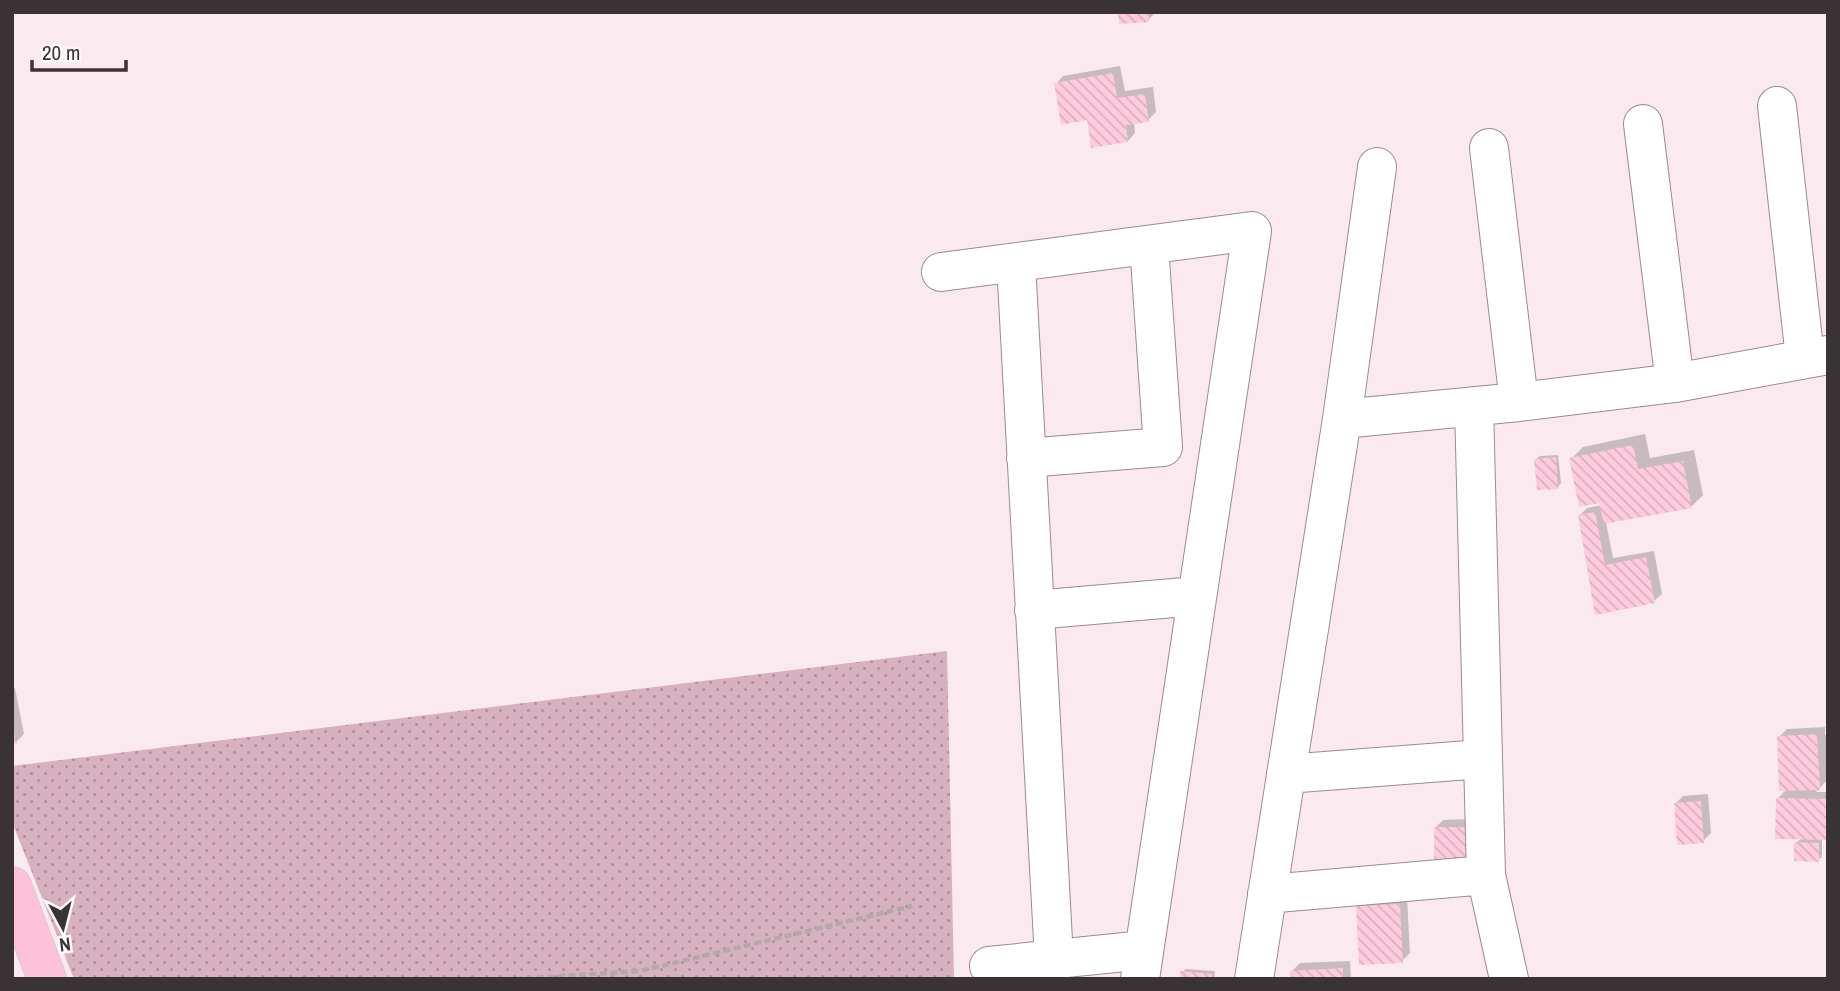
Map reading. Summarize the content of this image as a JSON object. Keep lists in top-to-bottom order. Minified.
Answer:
{"scale_bar":"20 m","north":"bottom"}
